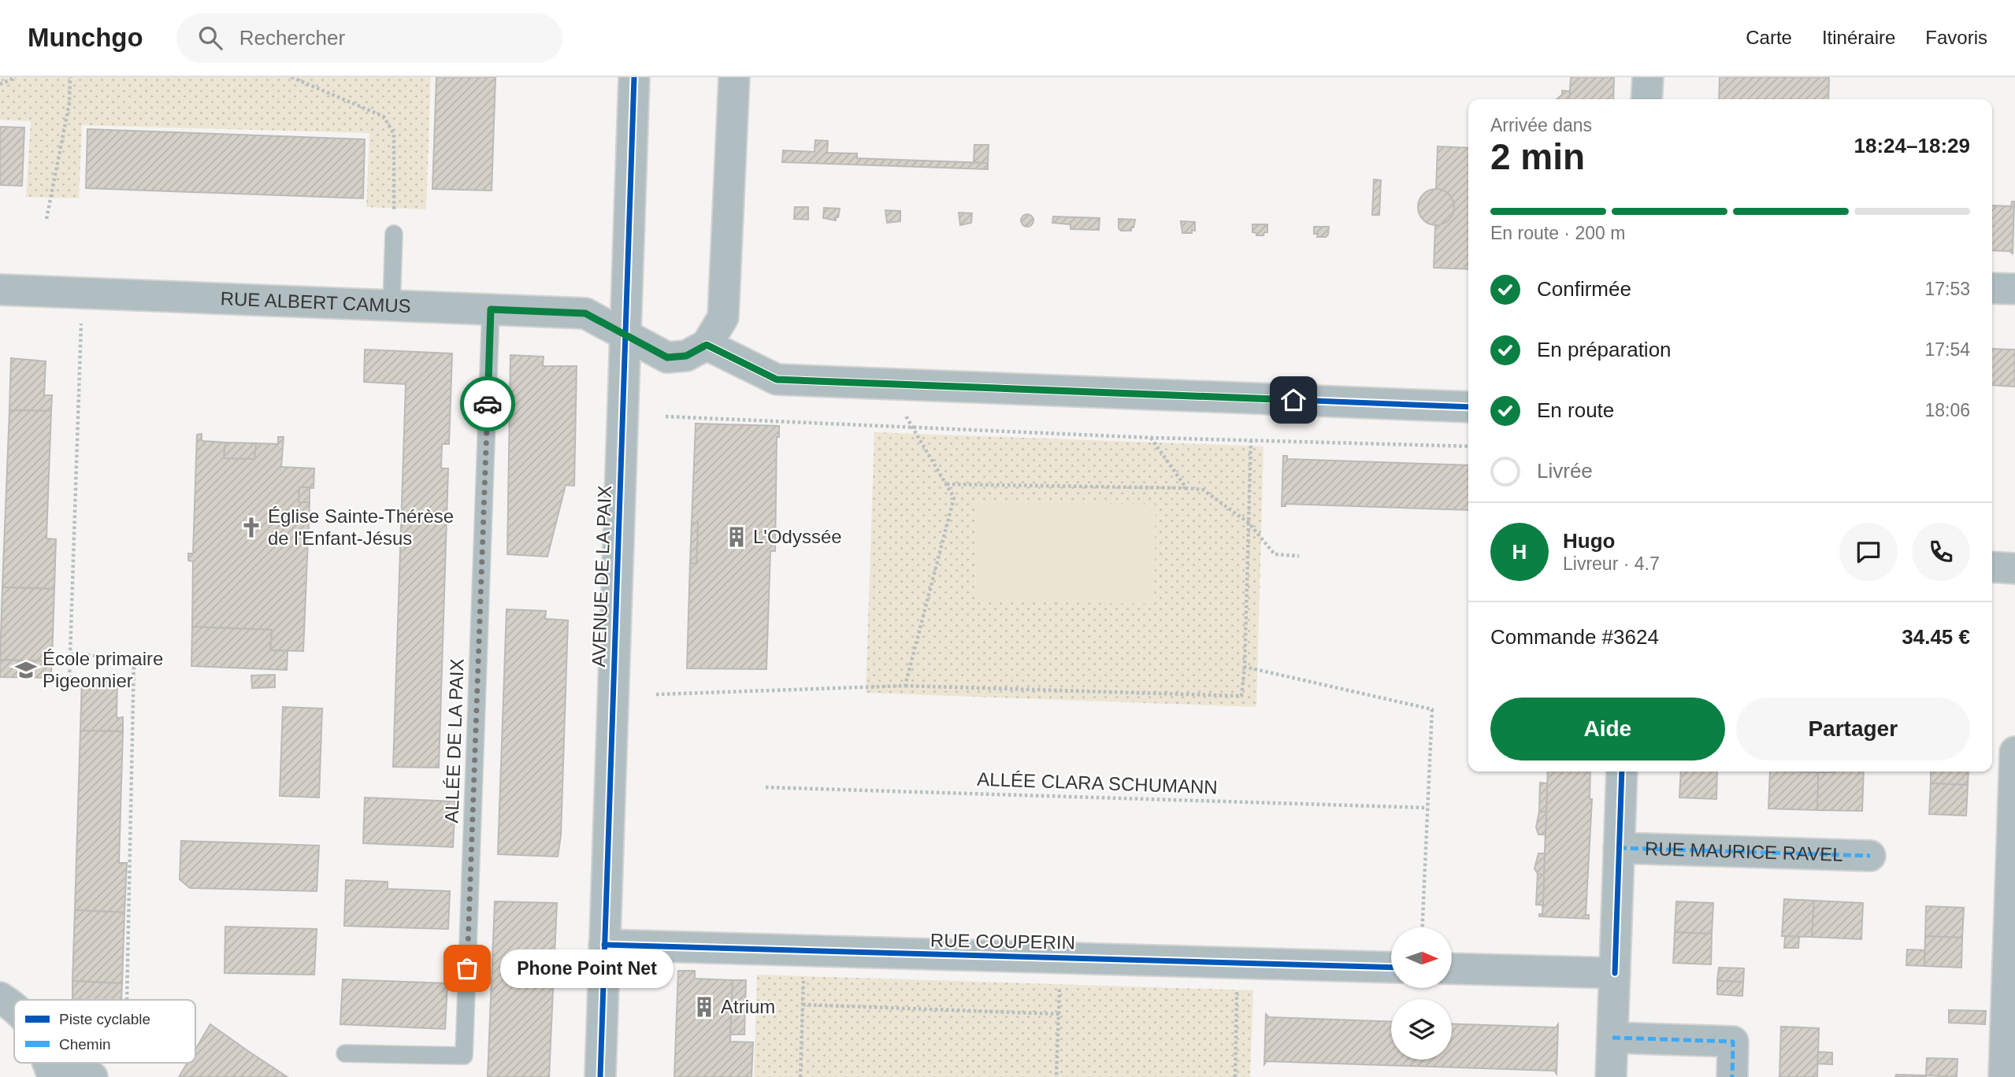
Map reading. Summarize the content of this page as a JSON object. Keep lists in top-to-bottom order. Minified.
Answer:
{"streets":{"street":["RUE ALBERT CAMUS","AVENUE DE LA PAIX","RUE MAURICE RAVEL","RUE COUPERIN"],"lane":["ALLÉE DE LA PAIX"],"path":["ALLÉE CLARA SCHUMANN"]},"crossings":[["RUE ALBERT CAMUS","AVENUE DE LA PAIX"],["RUE ALBERT CAMUS","ALLÉE DE LA PAIX"],["AVENUE DE LA PAIX","RUE COUPERIN"]],"places":{"church":["Église Sainte-Thérèse de l'Enfant-Jésus"],"building":["L'Odyssée","Atrium"],"school or university":["École primaire Pigeonnier"],"other":["Phone Point Net"]},"legend":["Piste cyclable","Chemin"],"north":"right","page":{"header":"Munchgo","search":"Rechercher","nav":["Carte","Itinéraire","Favoris"],"heading":["2 min","Arrivée dans","18:24–18:29"],"panel":["Hugo","Livreur · 4.7","Commande #3624","34.45 €"],"bar":"En route · 200 m","list":[["Confirmée","17:53"],["En préparation","17:54"],["En route","18:06"],"Livrée"],"round":"H","buttons":["Aide","Partager"],"bubble":"Phone Point Net"}}
